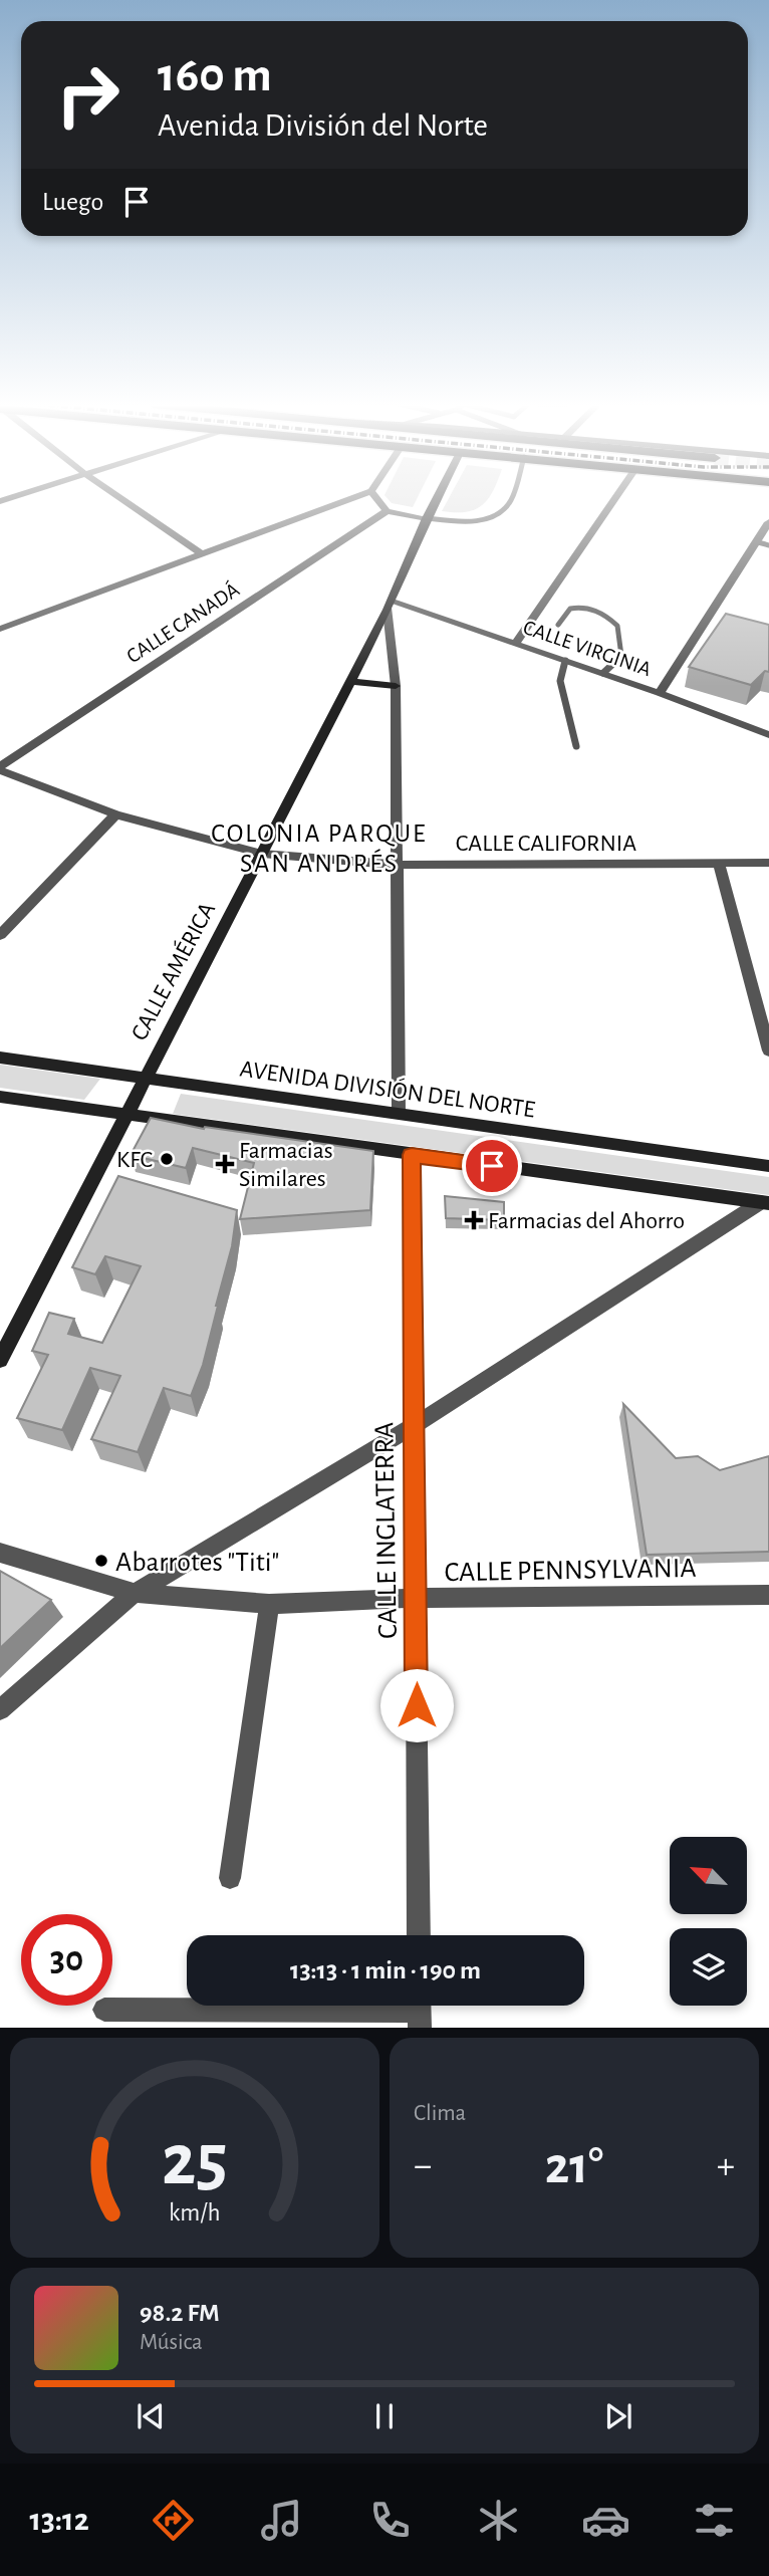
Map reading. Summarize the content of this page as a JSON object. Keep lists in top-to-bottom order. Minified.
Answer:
{"streets":{"main road":["CALLE AMÉRICA","AVENIDA DIVISIÓN DEL NORTE"],"street":["CALLE CANADÁ","CALLE VIRGINIA","CALLE CALIFORNIA","CALLE INGLATERRA","CALLE PENNSYLVANIA"]},"crossings":[["CALLE CANADÁ","CALLE CALIFORNIA"],["CALLE VIRGINIA","CALLE AMÉRICA"],["CALLE CALIFORNIA","CALLE AMÉRICA"],["CALLE AMÉRICA","AVENIDA DIVISIÓN DEL NORTE"],["CALLE INGLATERRA","CALLE PENNSYLVANIA"]],"districts":["COLONIA PARQUE SAN ANDRÉS"],"places":{"other":["KFC","Abarrotes \"Titi\""],"health":["Farmacias Similares","Farmacias del Ahorro"]},"north":"top left","page":{"turn":["160 m","Avenida División del Norte"],"then":"Luego","limit":"30","trip":"13:13 · 1 min · 190 m","tile":"Clima","heat":["−","21°","+"],"song":["98.2 FM","Música"],"tabs":"13:12","gauge":["25","km/h"]}}
